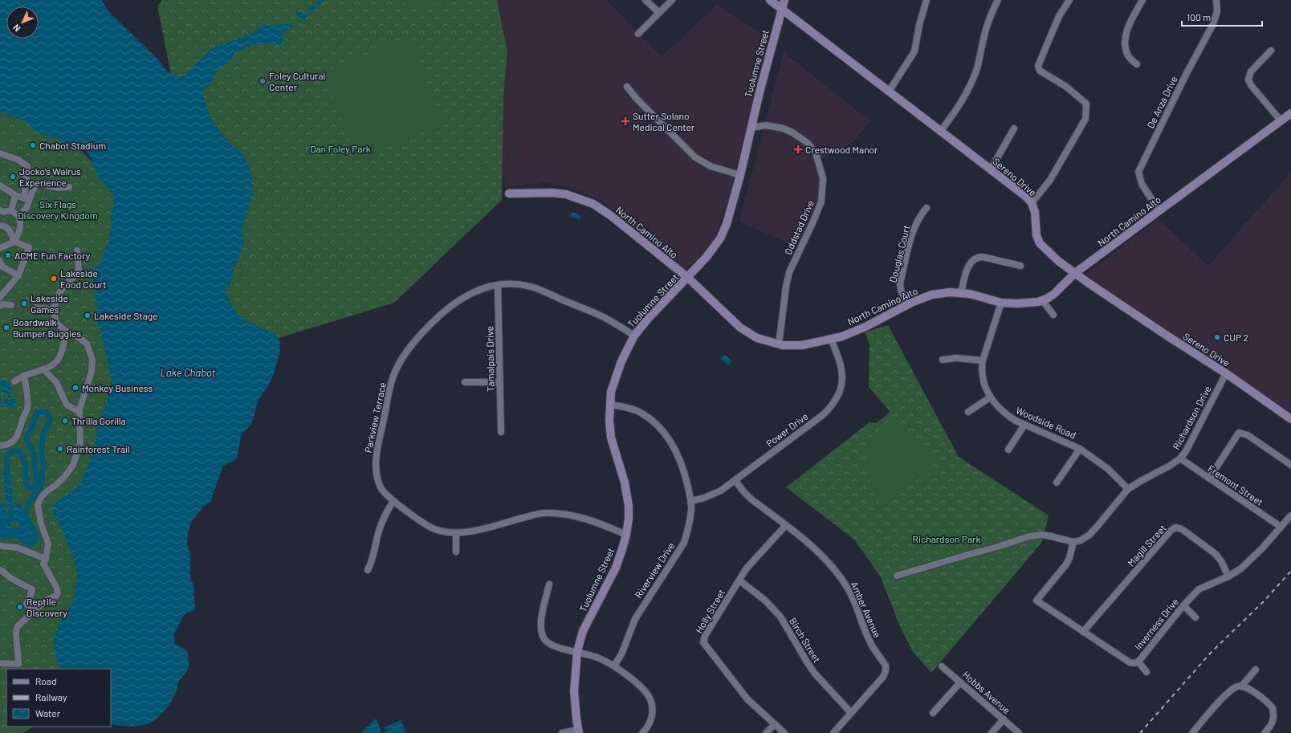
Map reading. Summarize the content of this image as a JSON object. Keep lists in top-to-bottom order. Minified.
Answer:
{"streets":{"street":["Tuolumne Street","De Anza Drive","Sereno Drive","North Camino Alto","Oddstad Drive","Douglas Court","Tamalpais Drive","Parkview Terrace","Richardson Drive","Woodside Road","Power Drive","Fremont Street","Magill Street","Riverview Drive","Amber Avenue","Holly Street","Inverness Drive","Birch Street","Hobbs Avenue"]},"crossings":[["Tuolumne Street","Sereno Drive"],["Tuolumne Street","North Camino Alto"],["Tuolumne Street","Oddstad Drive"],["Tuolumne Street","Parkview Terrace"],["Tuolumne Street","Riverview Drive"],["De Anza Drive","North Camino Alto"],["Sereno Drive","North Camino Alto"],["Sereno Drive","Richardson Drive"],["North Camino Alto","Oddstad Drive"],["North Camino Alto","Douglas Court"],["North Camino Alto","Woodside Road"],["North Camino Alto","Power Drive"],["Tamalpais Drive","Parkview Terrace"],["Richardson Drive","Woodside Road"],["Richardson Drive","Fremont Street"],["Richardson Drive","Inverness Drive"],["Power Drive","Riverview Drive"],["Power Drive","Amber Avenue"],["Fremont Street","Inverness Drive"],["Magill Street","Inverness Drive"],["Amber Avenue","Holly Street"],["Amber Avenue","Birch Street"],["Holly Street","Birch Street"]],"water":["Lake Chabot"],"parks":["Dan Foley Park","Six Flags Discovery Kingdom","Richardson Park"],"places":{"other":["Foley Cultural Center","Chabot Stadium","Jocko's Walrus Experience","ACME Fun Factory","Lakeside Food Court","Lakeside Games","Lakeside Stage","Boardwalk Bumper Buggies","CUP 2","Monkey Business","Thrilla Gorilla","Rainforest Trail","Reptile Discovery"],"health":["Sutter Solano Medical Center","Crestwood Manor"]},"legend":["Road","Railway","Water"],"scale_bar":"100 m","north":"bottom left"}
